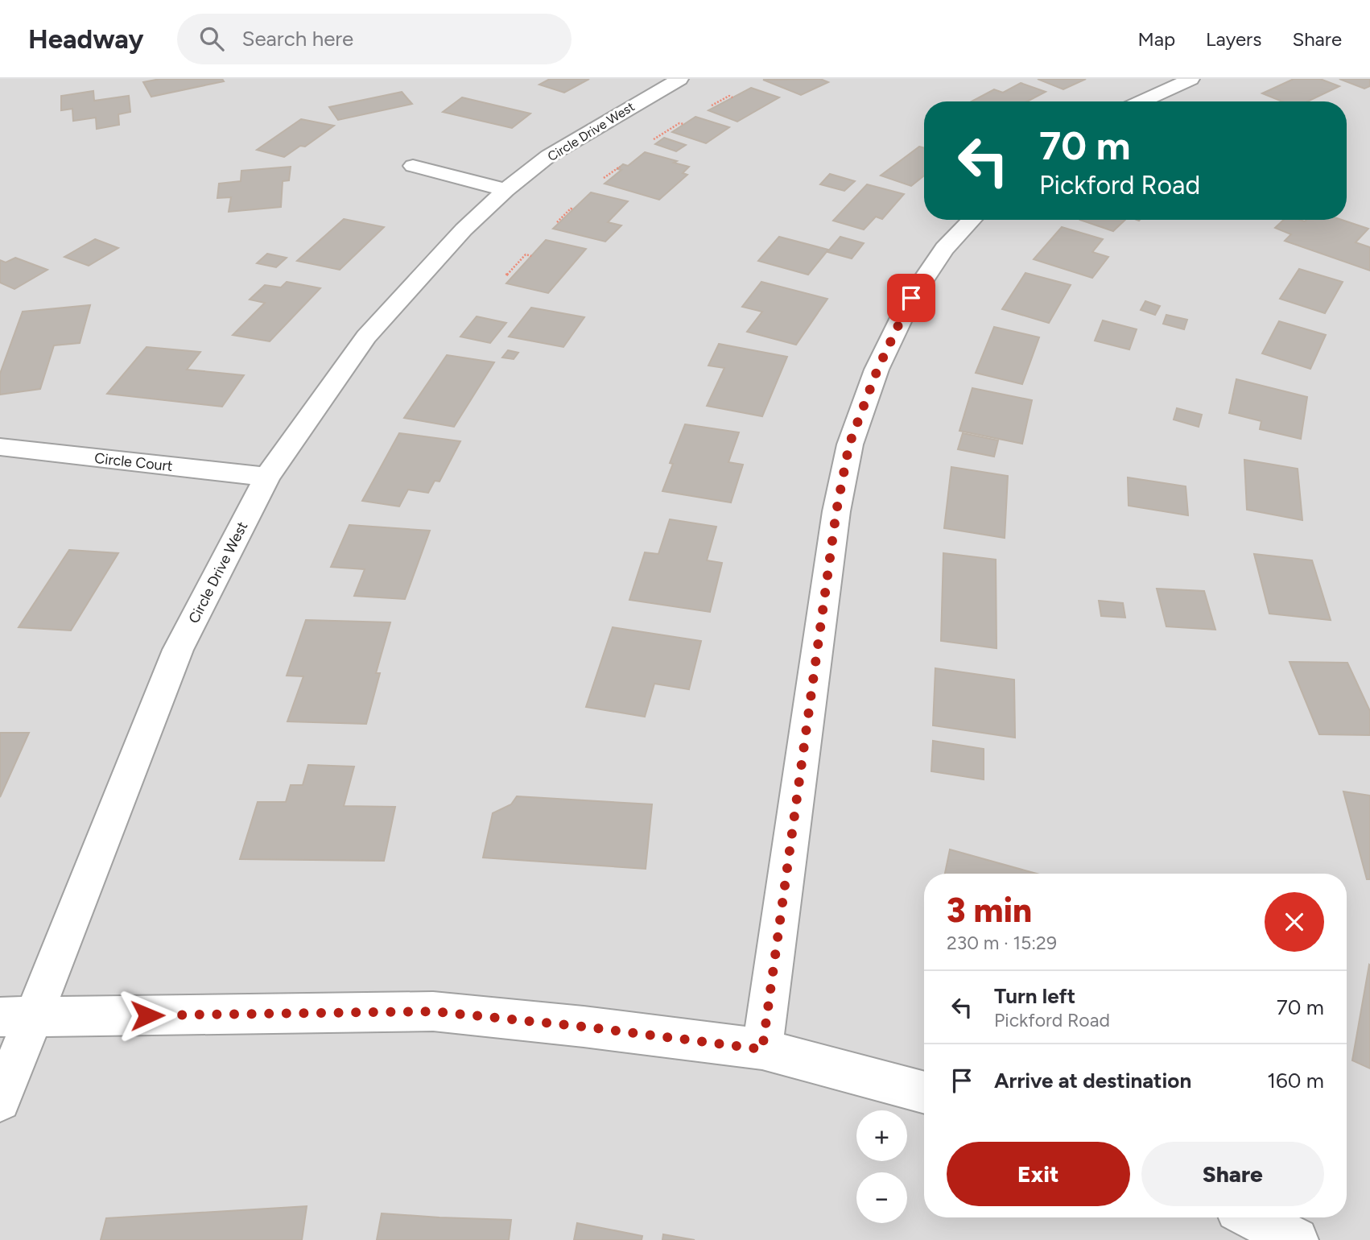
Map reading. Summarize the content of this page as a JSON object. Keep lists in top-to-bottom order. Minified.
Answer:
{"streets":{"street":["Circle Drive West","Circle Court"]},"crossings":[["Circle Drive West","Circle Court"]],"page":{"header":"Headway","search":"Search here","nav":["Map","Layers","Share"],"turn":["70 m","Pickford Road"],"heading":["3 min","230 m · 15:29"],"list":[{"name":"Turn left","note":"Pickford Road","value":"70 m"},{"name":"Arrive at destination","value":"160 m"}],"map_buttons":["+","−"],"buttons":["Exit","Share"]}}
